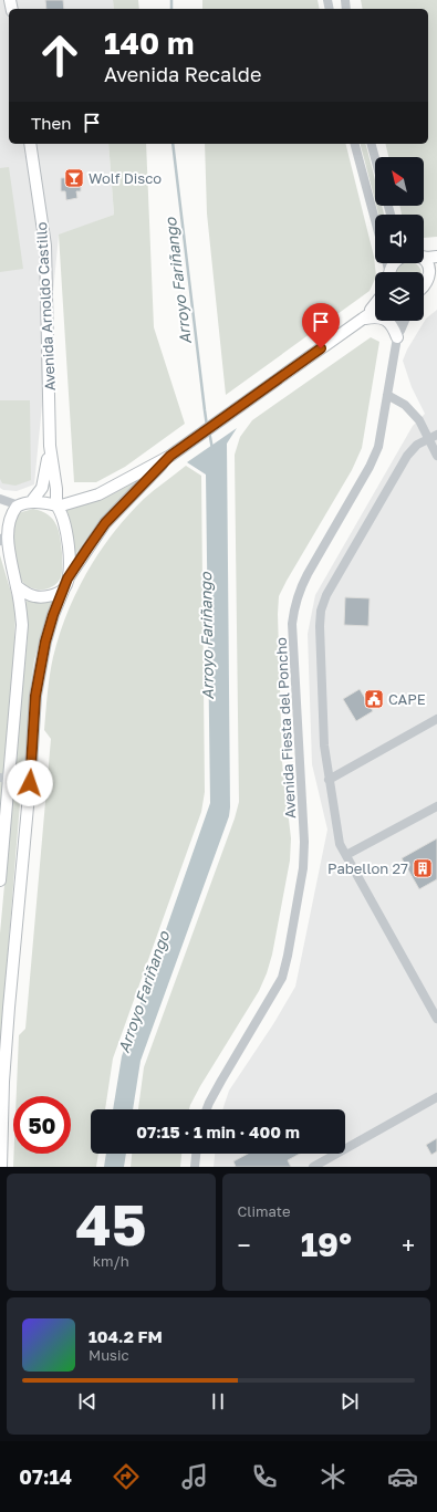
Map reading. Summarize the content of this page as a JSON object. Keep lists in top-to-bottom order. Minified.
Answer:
{"streets":{"main road":["Avenida Arnoldo Castillo"],"street":["Avenida Fiesta del Poncho"]},"water":["Arroyo Fariñango"],"places":{"bar":["Wolf Disco"],"public building":["CAPE"],"building":["Pabellon 27"]},"north":"top left","page":{"turn":["140 m","Avenida Recalde"],"then":"Then","limit":"50","trip":"07:15 · 1 min · 400 m","tile":[["45","km/h"],"Climate"],"heat":["−","19°","+"],"song":["104.2 FM","Music"],"tabs":"07:14"}}
